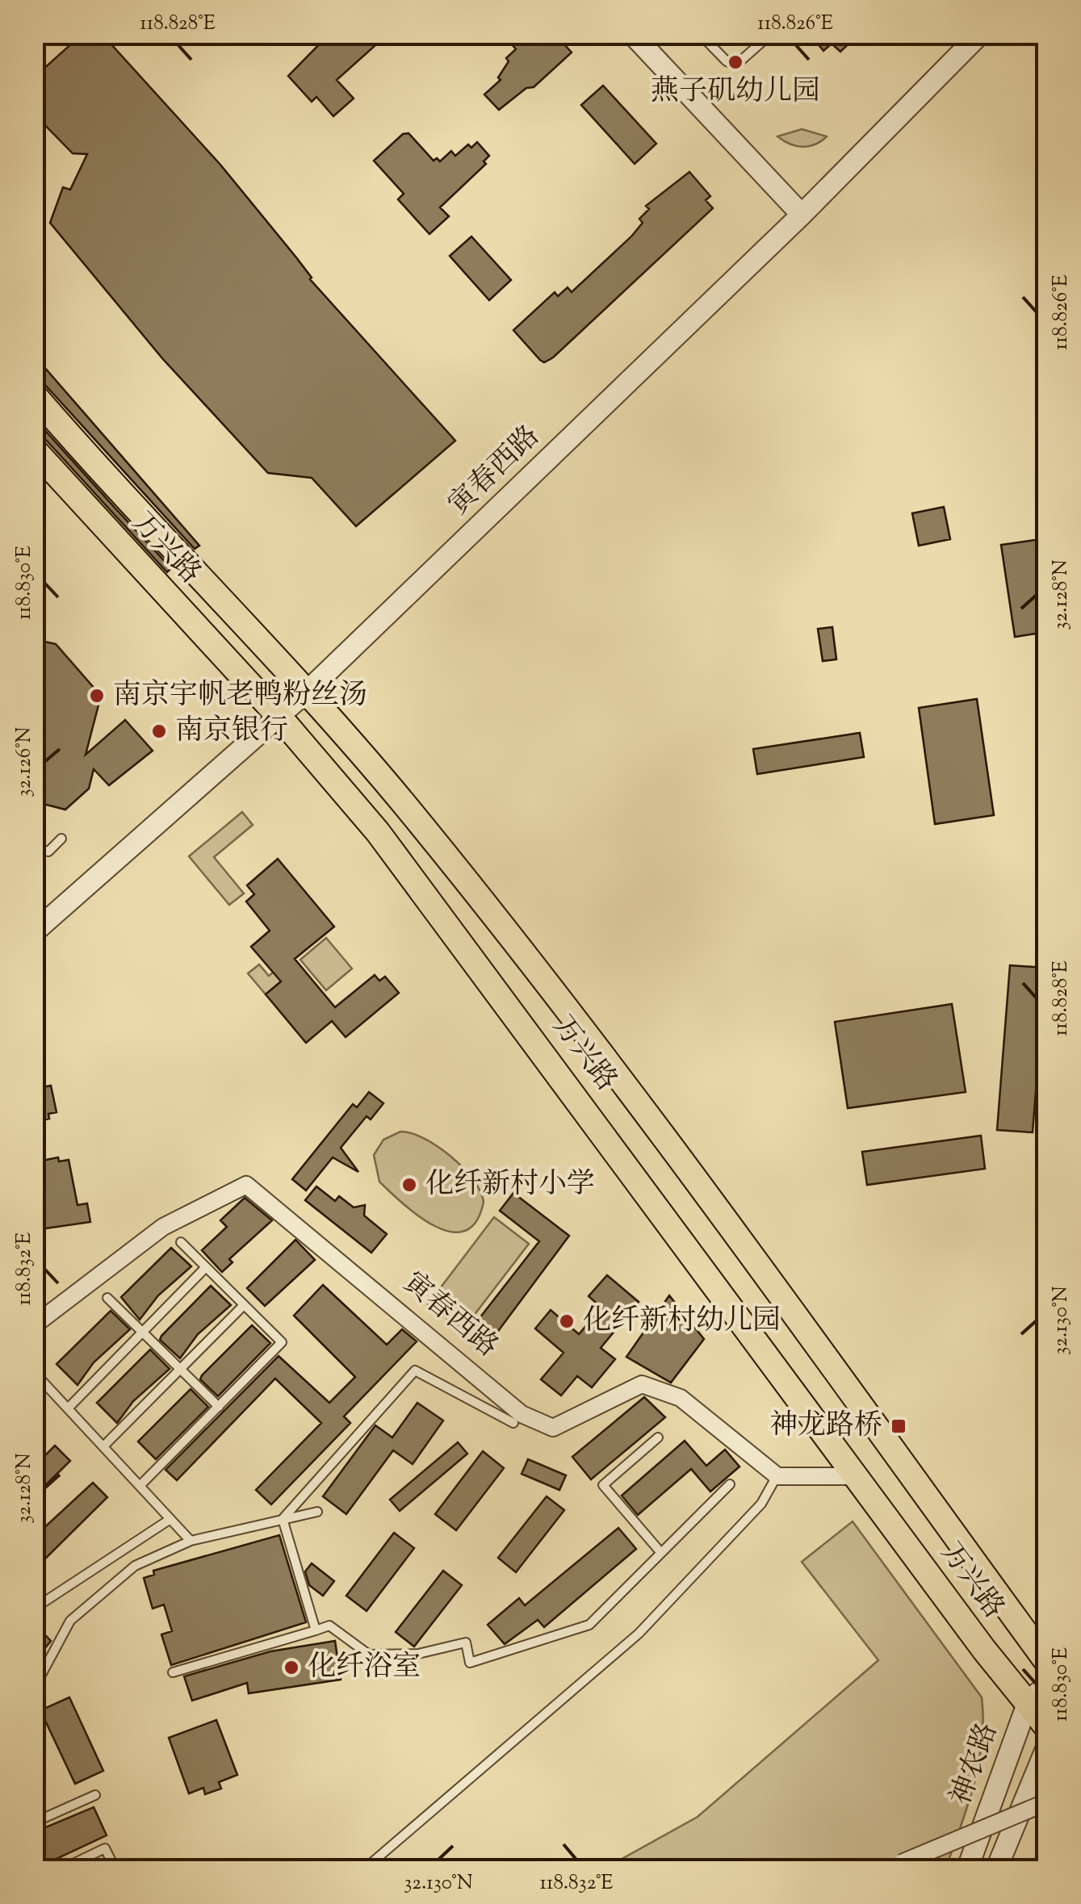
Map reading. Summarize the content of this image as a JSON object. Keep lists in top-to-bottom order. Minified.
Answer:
{"streets":{"main road":["万兴路"],"street":["寅春西路","神农路"]},"crossings":[["寅春西路","万兴路"],["万兴路","神农路"]],"places":{"other":["燕子矶幼儿园","南京宇帆老鸭粉丝汤","南京银行","化纤新村小学","化纤新村幼儿园","化纤浴室"],"transit":["神龙路桥"]},"coordinates":["118.828°E","118.826°E","118.830°E","32.128°N","32.126°N","118.832°E","32.130°N"]}
